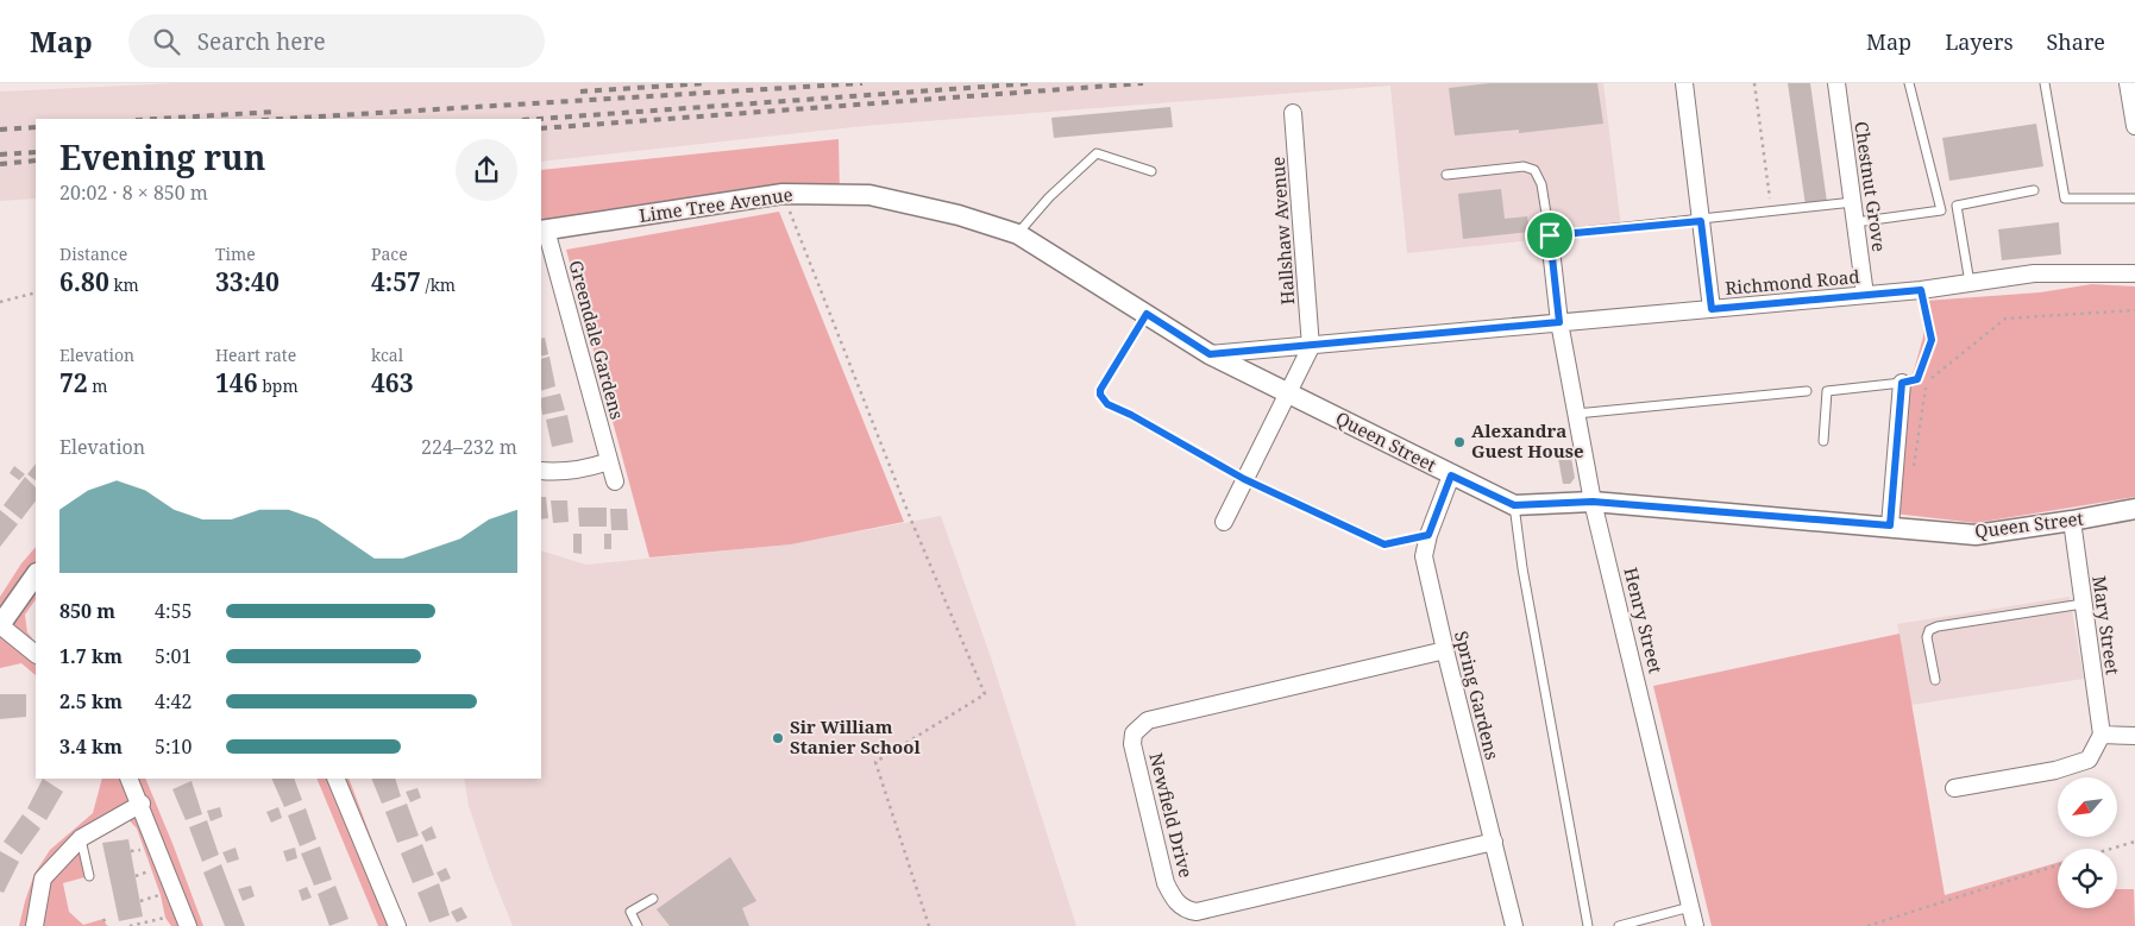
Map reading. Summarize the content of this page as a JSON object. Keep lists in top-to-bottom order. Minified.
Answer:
{"streets":{"street":["Chestnut Grove","Lime Tree Avenue","Hallshaw Avenue","Richmond Road","Greendale Gardens","Queen Street","Henry Street","Mary Street","Spring Gardens","Newfield Drive"]},"crossings":[["Chestnut Grove","Richmond Road"],["Lime Tree Avenue","Richmond Road"],["Lime Tree Avenue","Greendale Gardens"],["Lime Tree Avenue","Queen Street"],["Hallshaw Avenue","Richmond Road"],["Richmond Road","Queen Street"],["Richmond Road","Henry Street"],["Queen Street","Henry Street"],["Queen Street","Mary Street"],["Queen Street","Spring Gardens"],["Spring Gardens","Newfield Drive"]],"places":["Alexandra Guest House","Sir William Stanier School"],"north":"bottom left","page":{"header":"Map","search":"Search here","nav":["Map","Layers","Share"],"heading":["Evening run","20:02 · 8 × 850 m"],"stats":[["Distance","6.80 km"],["Time","33:40"],["Pace","4:57 /km"],["Elevation","72 m"],["Heart rate","146 bpm"],["kcal","463"]],"chart":["Elevation","224–232 m"],"list":[{"name":"850 m","note":"4:55"},{"name":"1.7 km","note":"5:01"},{"name":"2.5 km","note":"4:42"},{"name":"3.4 km","note":"5:10"}]}}
